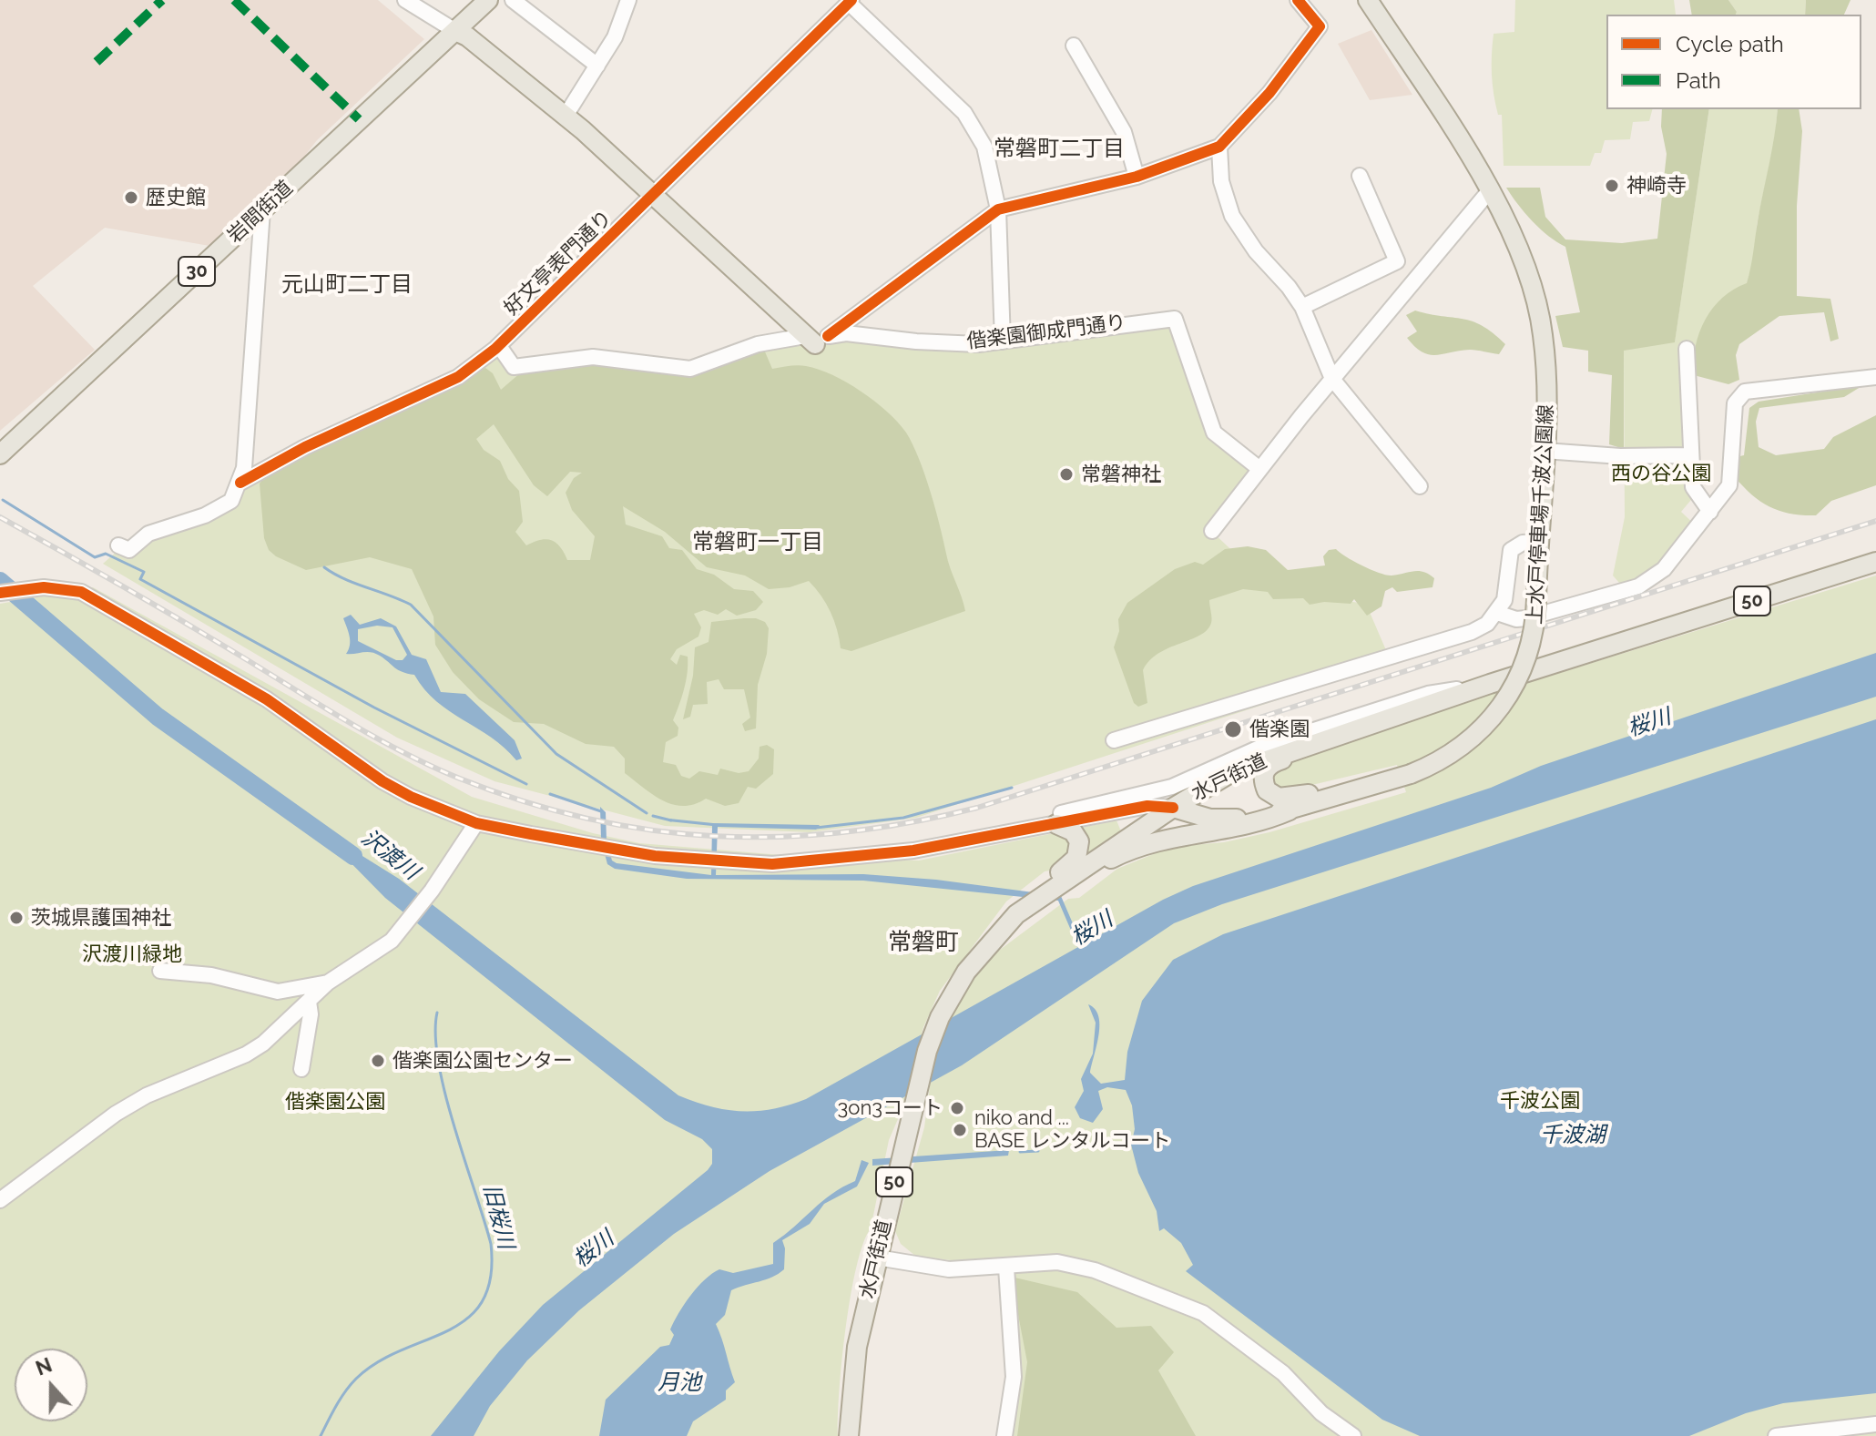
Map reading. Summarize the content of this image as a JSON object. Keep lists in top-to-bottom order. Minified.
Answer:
{"streets":{"main road":["岩間街道","30","上水戸停車場千波公園線","50","水戸街道"],"street":["好文亭表門通り","偕楽園御成門通り"]},"crossings":[["好文亭表門通り","偕楽園御成門通り"],["上水戸停車場千波公園線","水戸街道"]],"districts":["常磐町二丁目","元山町二丁目","常磐町一丁目","常磐町"],"water":["桜川","沢渡川","千波湖","旧桜川","月池"],"parks":["西の谷公園","沢渡川緑地","千波公園","偕楽園公園"],"places":["神崎寺","歴史館","常磐神社","偕楽園","茨城県護国神社","偕楽園公園センター","3on3コート","niko and ... BASE レンタルコート"],"legend":["Cycle path","Path"],"north":"top"}
